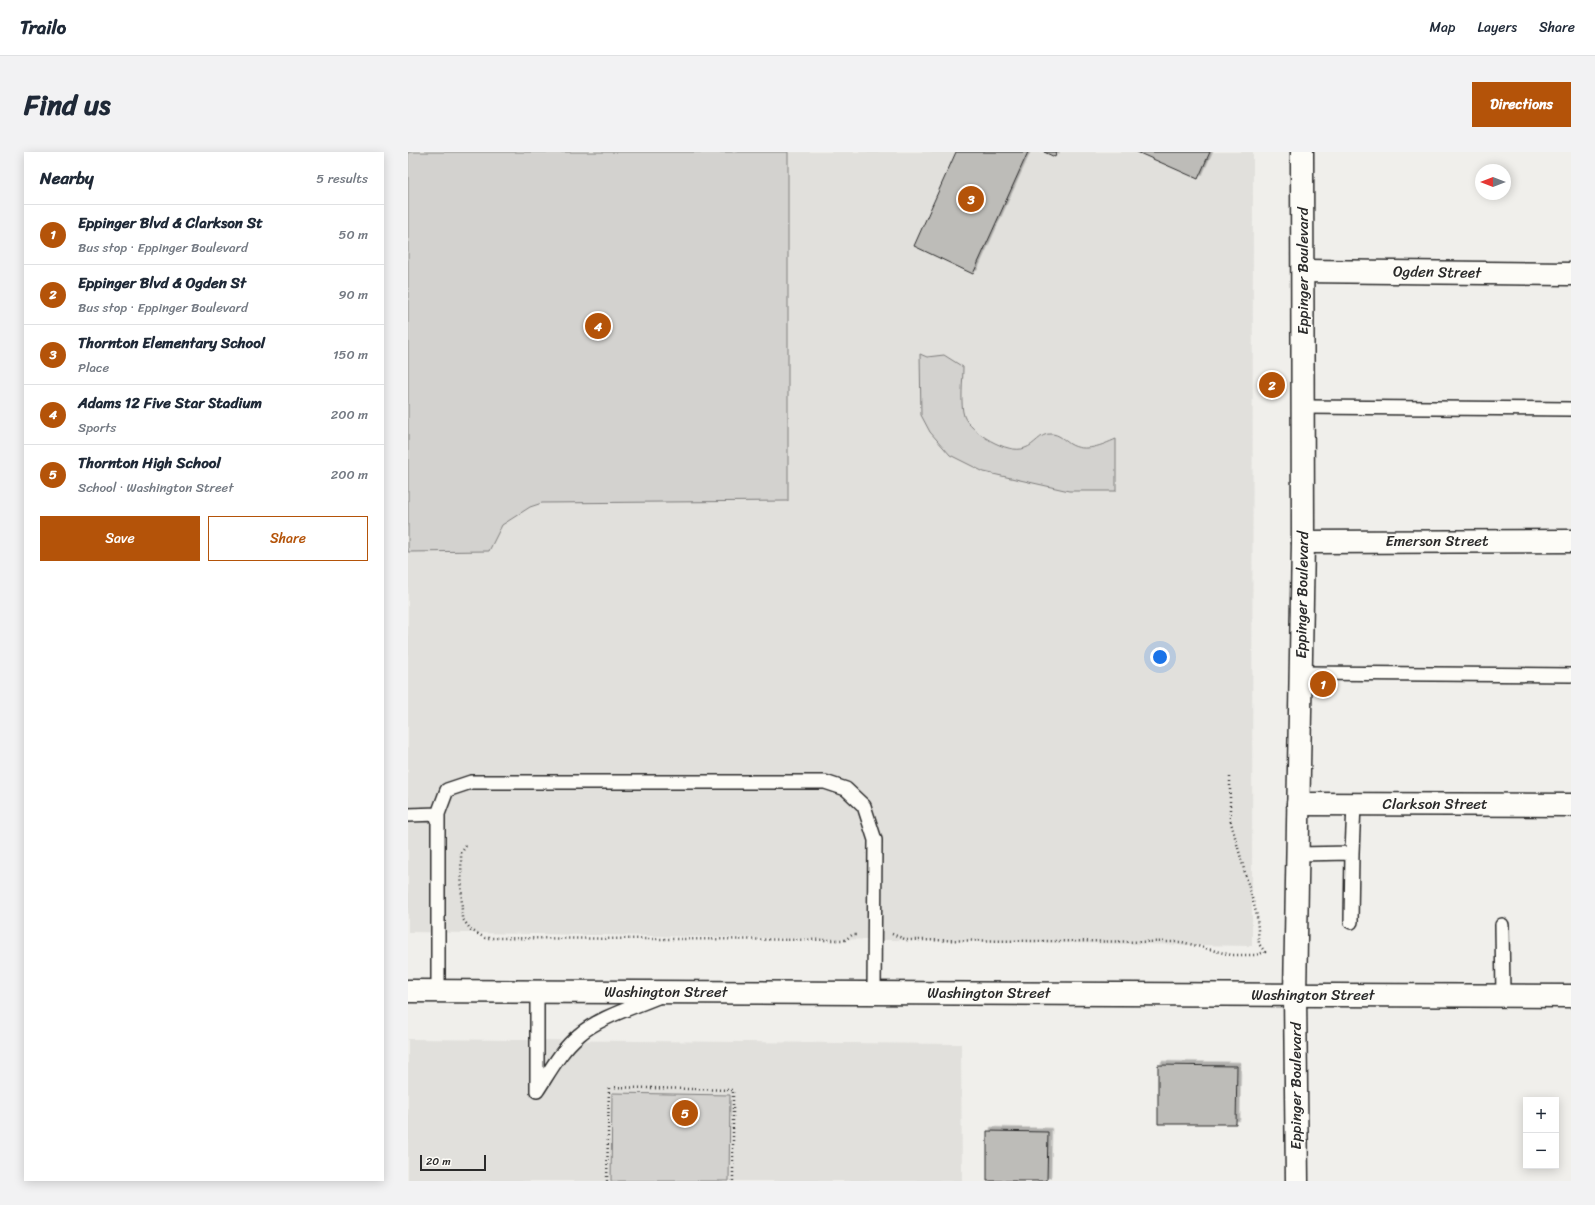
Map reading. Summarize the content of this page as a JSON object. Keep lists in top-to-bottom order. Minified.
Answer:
{"streets":{"street":["Eppinger Boulevard","Ogden Street","Emerson Street","Clarkson Street","Washington Street"]},"crossings":[["Eppinger Boulevard","Ogden Street"],["Eppinger Boulevard","Emerson Street"],["Eppinger Boulevard","Clarkson Street"],["Eppinger Boulevard","Washington Street"]],"scale_bar":"20 m","north":"left","page":{"header":"Trailo","nav":["Map","Layers","Share"],"title":"Find us","buttons":["Directions",["Save","Share"]],"heading":["Nearby","5 results"],"pins":["3","4","2","1","5"],"list":[{"mark":"1","name":"Eppinger Blvd & Clarkson St","note":"Bus stop · Eppinger Boulevard","value":"50 m"},{"mark":"2","name":"Eppinger Blvd & Ogden St","note":"Bus stop · Eppinger Boulevard","value":"90 m"},{"mark":"3","name":"Thornton Elementary School","note":"Place","value":"150 m"},{"mark":"4","name":"Adams 12 Five Star Stadium","note":"Sports","value":"200 m"},{"mark":"5","name":"Thornton High School","note":"School · Washington Street","value":"200 m"}],"map_buttons":["+","−"],"scale":"20 m"}}
